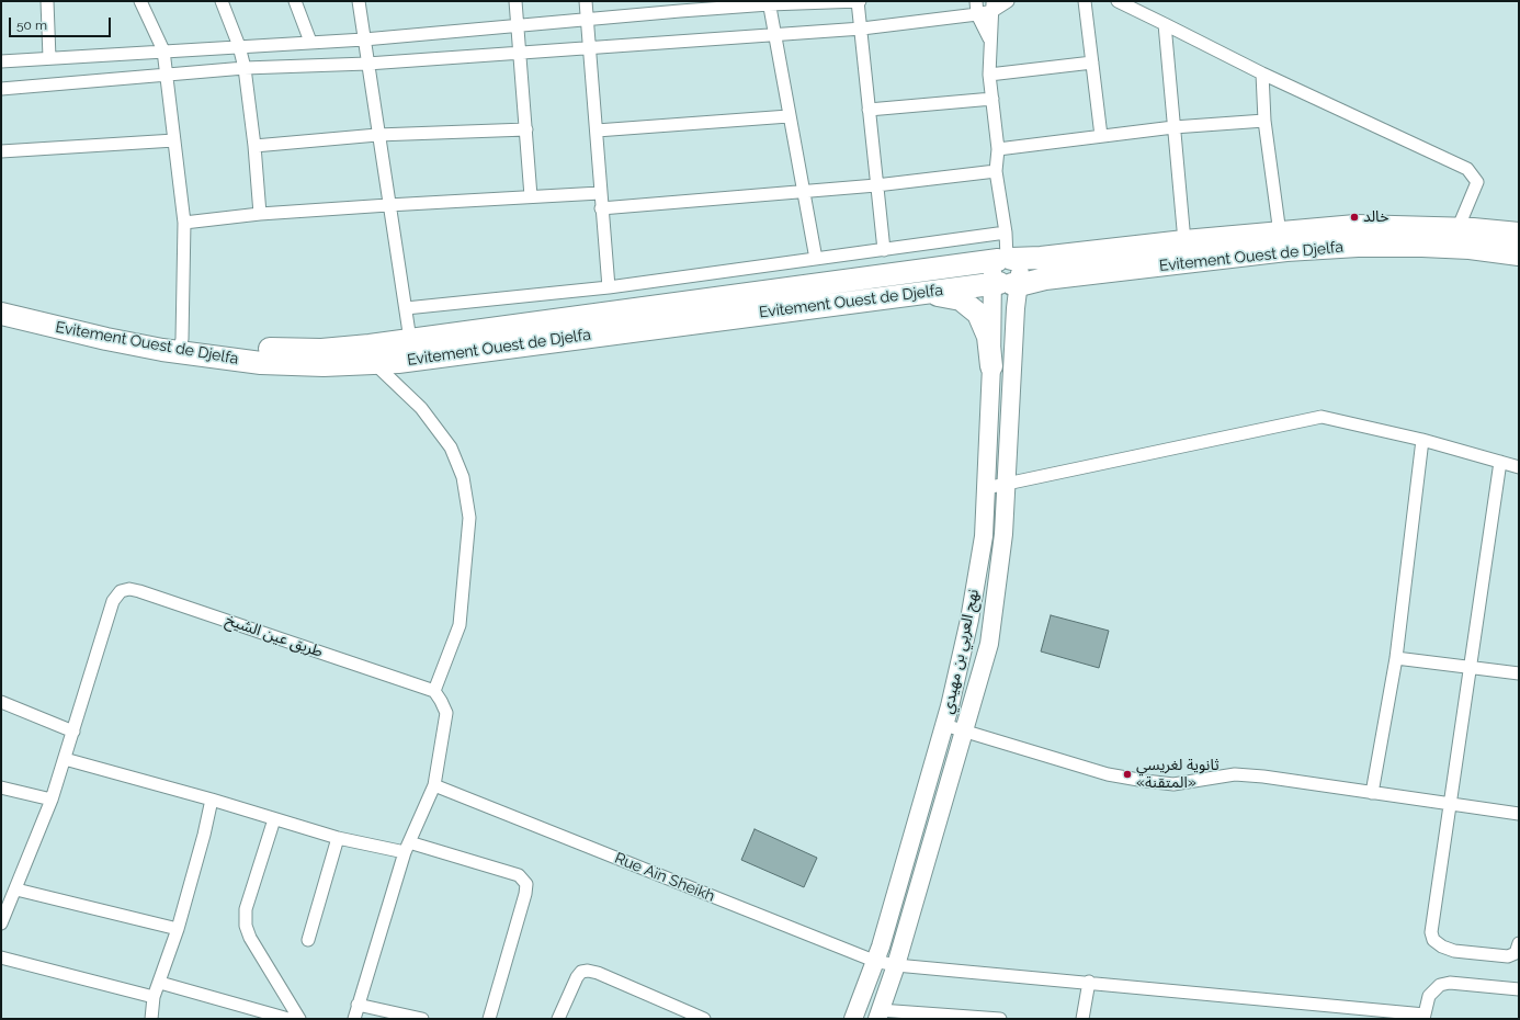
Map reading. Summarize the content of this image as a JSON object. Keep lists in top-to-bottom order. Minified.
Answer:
{"streets":{"highway":["Evitement Ouest de Djelfa"],"main road":["نهج العربي بن مهيدي"],"street":["طريق عين الشيخ","Rue Aïn Sheikh"]},"crossings":[["Evitement Ouest de Djelfa","نهج العربي بن مهيدي"],["نهج العربي بن مهيدي","Rue Aïn Sheikh"]],"places":["خالد","ثانوية لغريسي «المتقنة»"],"scale_bar":"50 m"}
